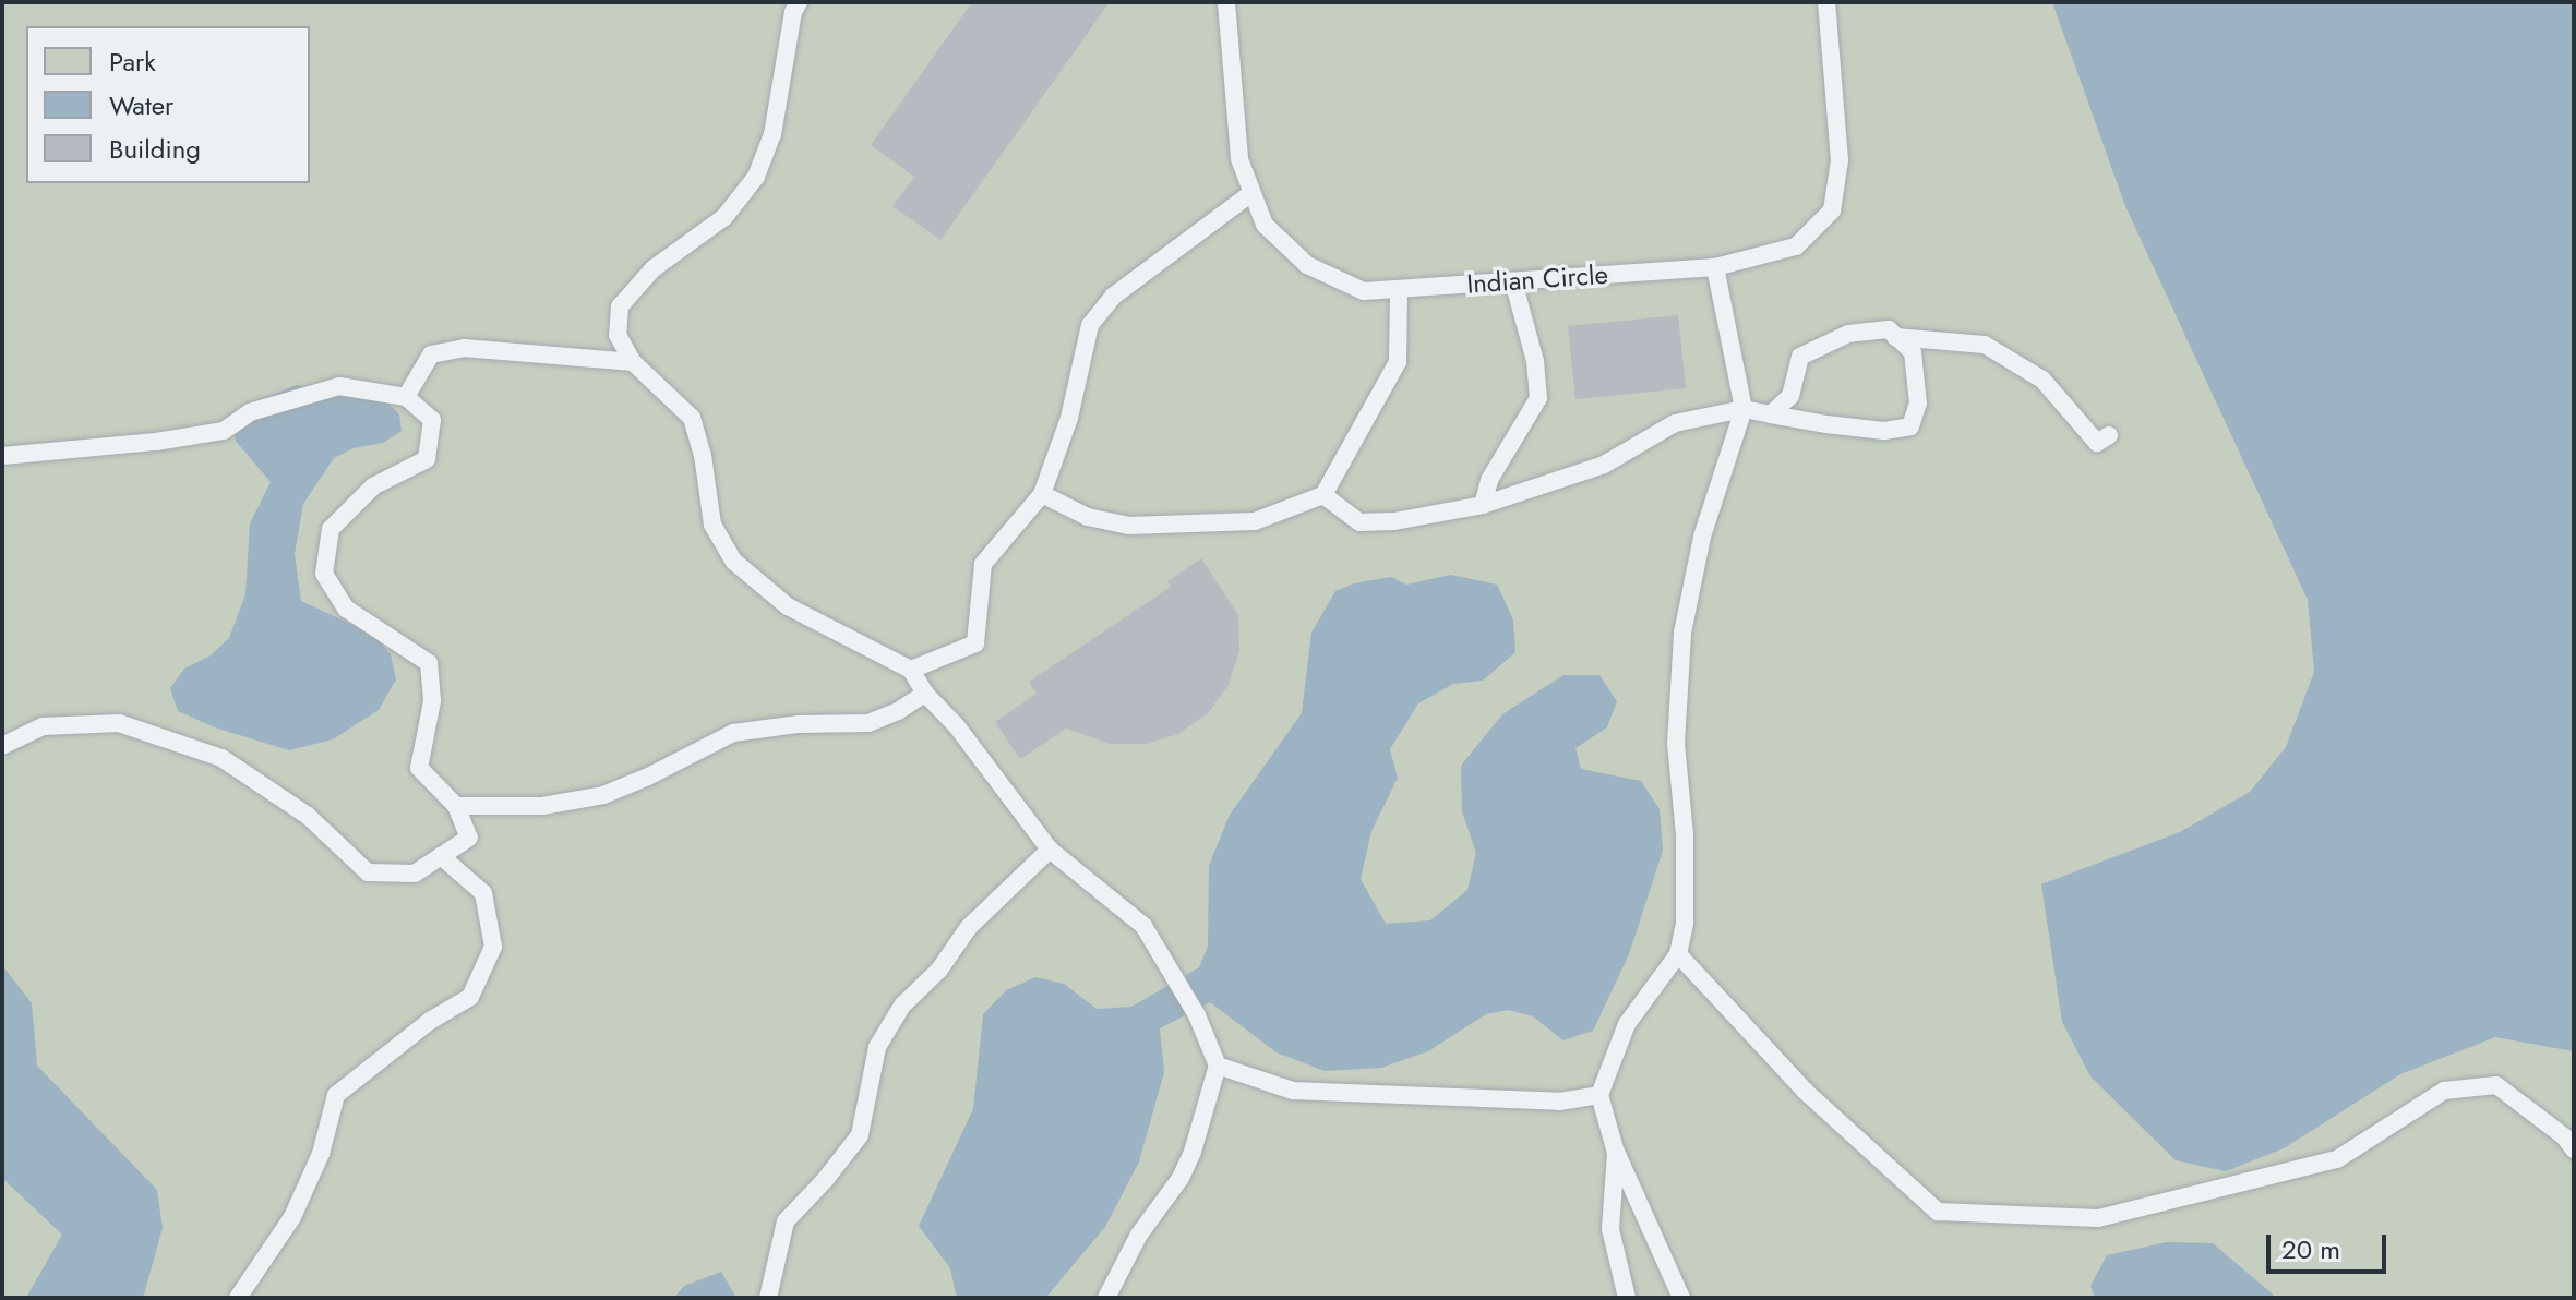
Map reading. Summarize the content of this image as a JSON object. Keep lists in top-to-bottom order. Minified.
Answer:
{"streets":{"lane":["Indian Circle"]},"legend":["Park","Water","Building"],"scale_bar":"20 m"}
